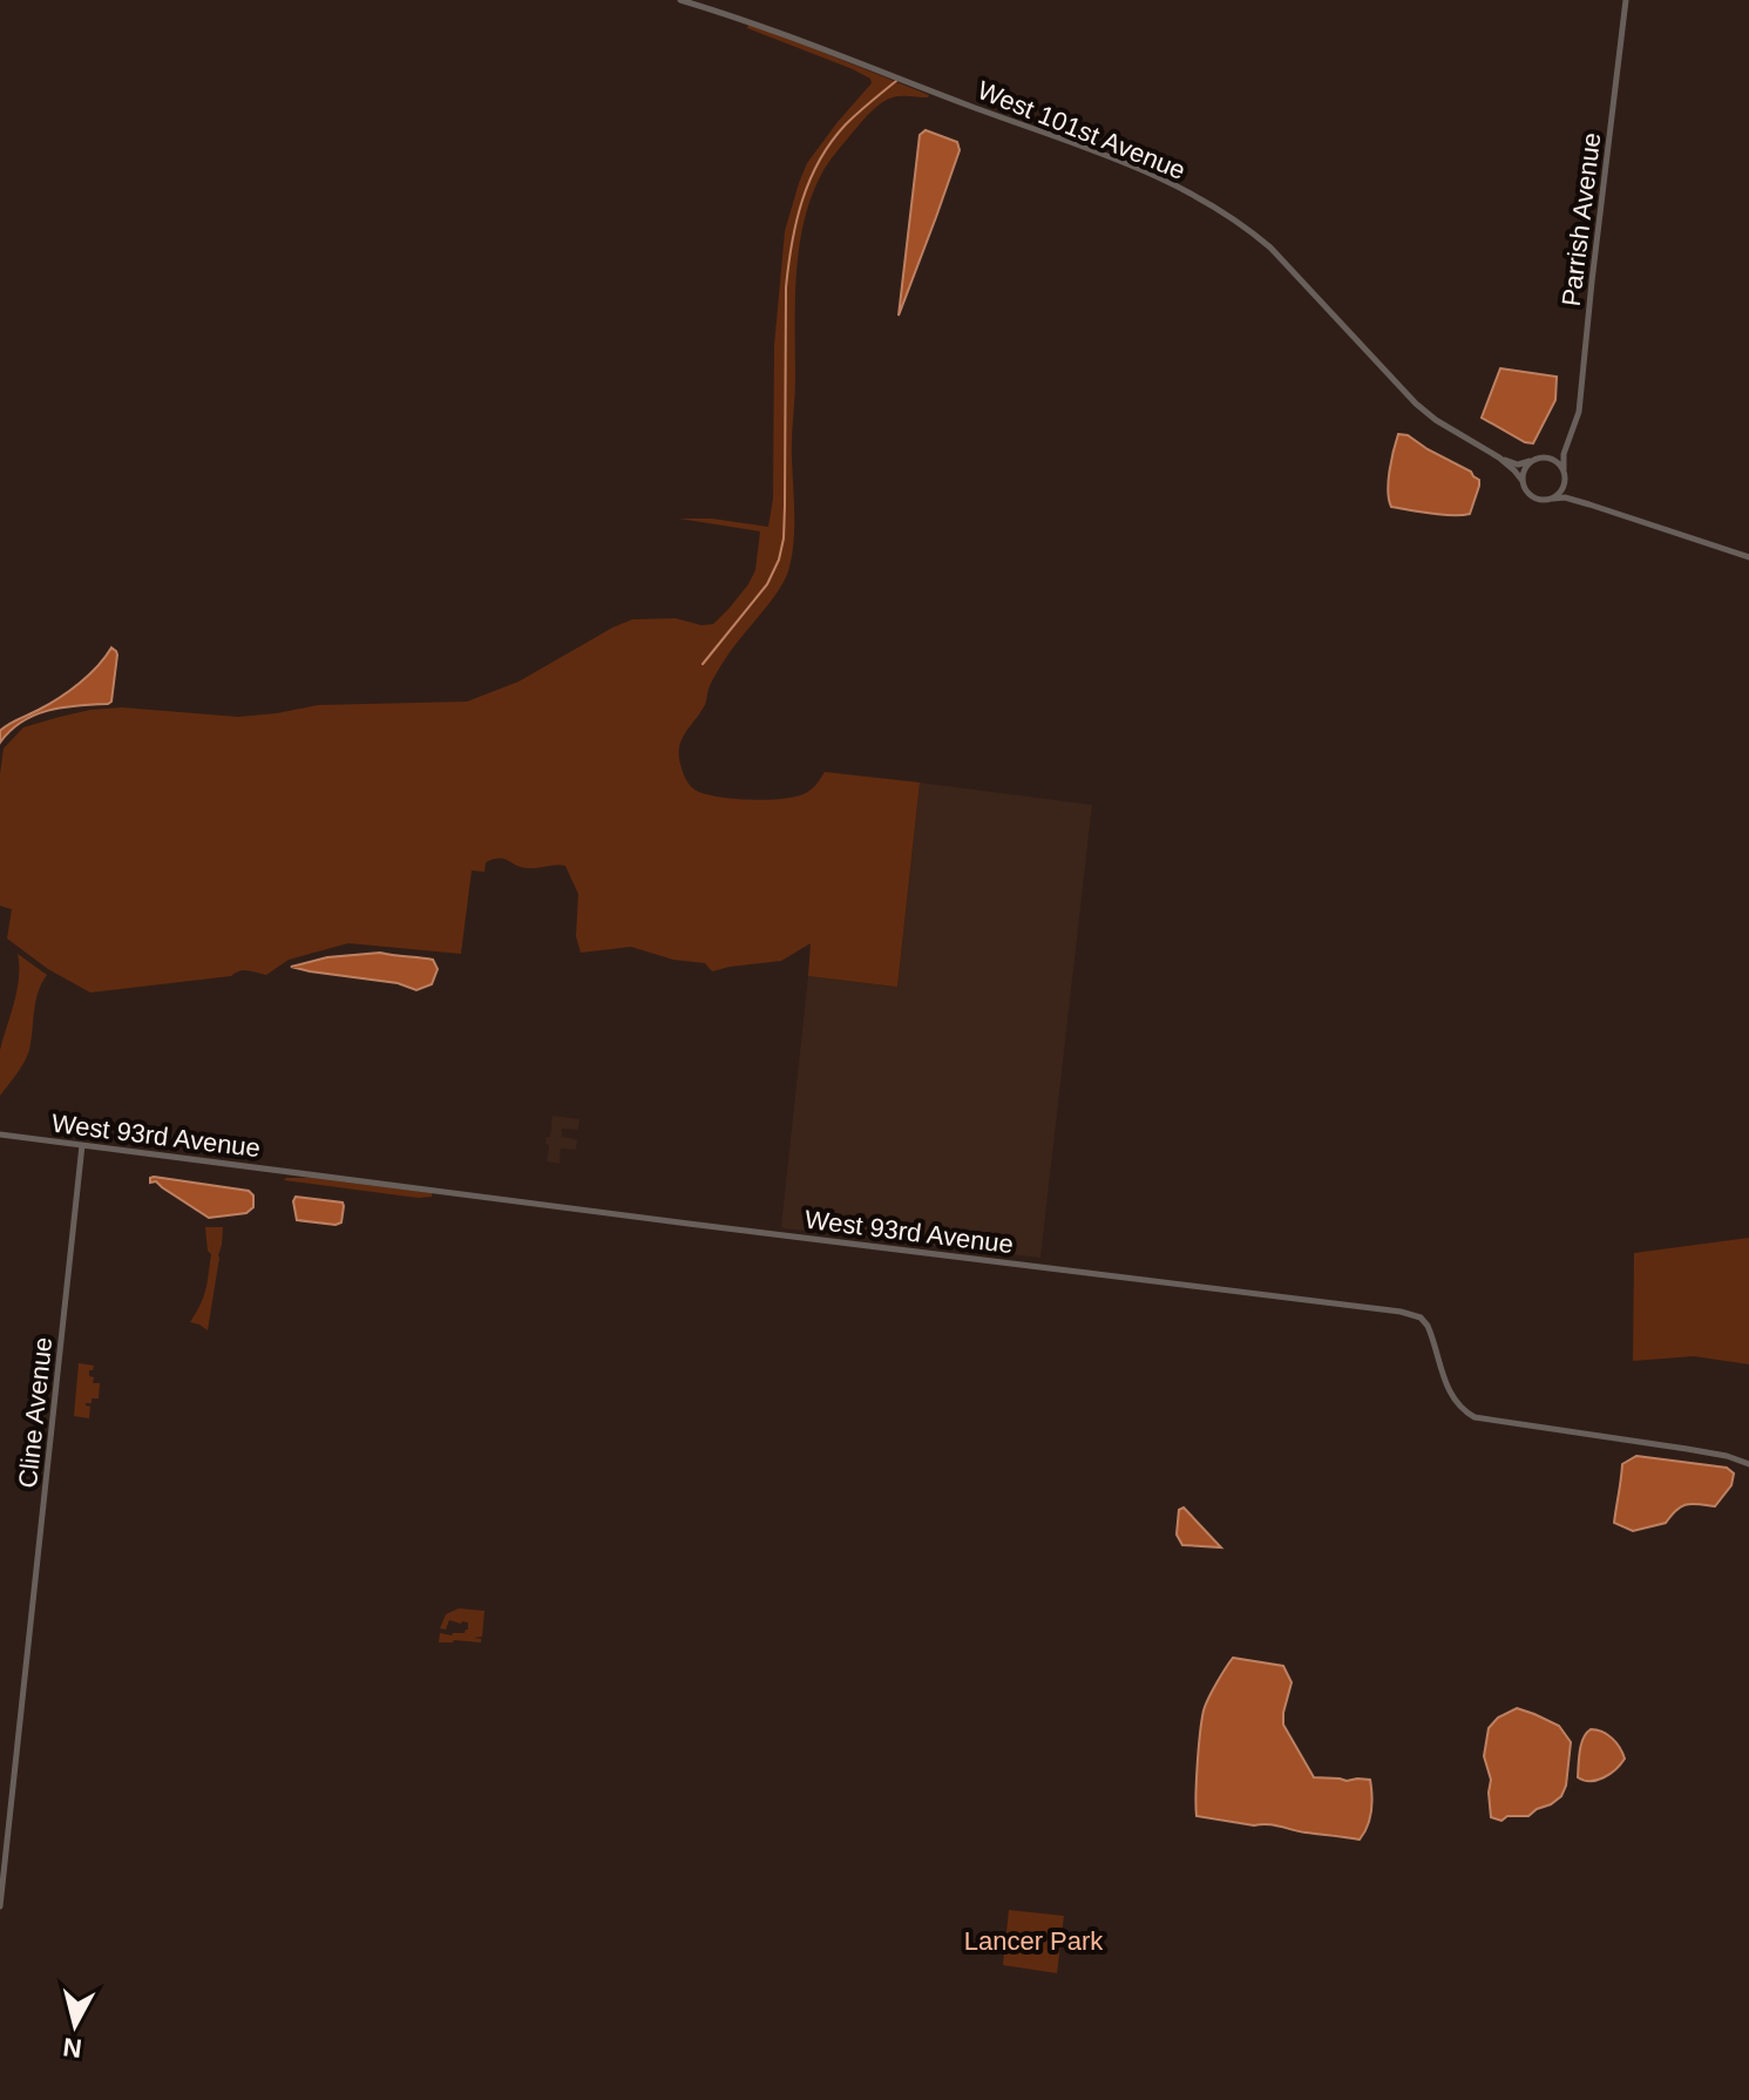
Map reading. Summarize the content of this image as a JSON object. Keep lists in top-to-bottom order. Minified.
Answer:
{"streets":{"street":["West 101st Avenue","Parrish Avenue","West 93rd Avenue","Cline Avenue"]},"crossings":[["West 101st Avenue","Parrish Avenue"],["West 93rd Avenue","Cline Avenue"]],"parks":["Lancer Park"],"north":"bottom"}
